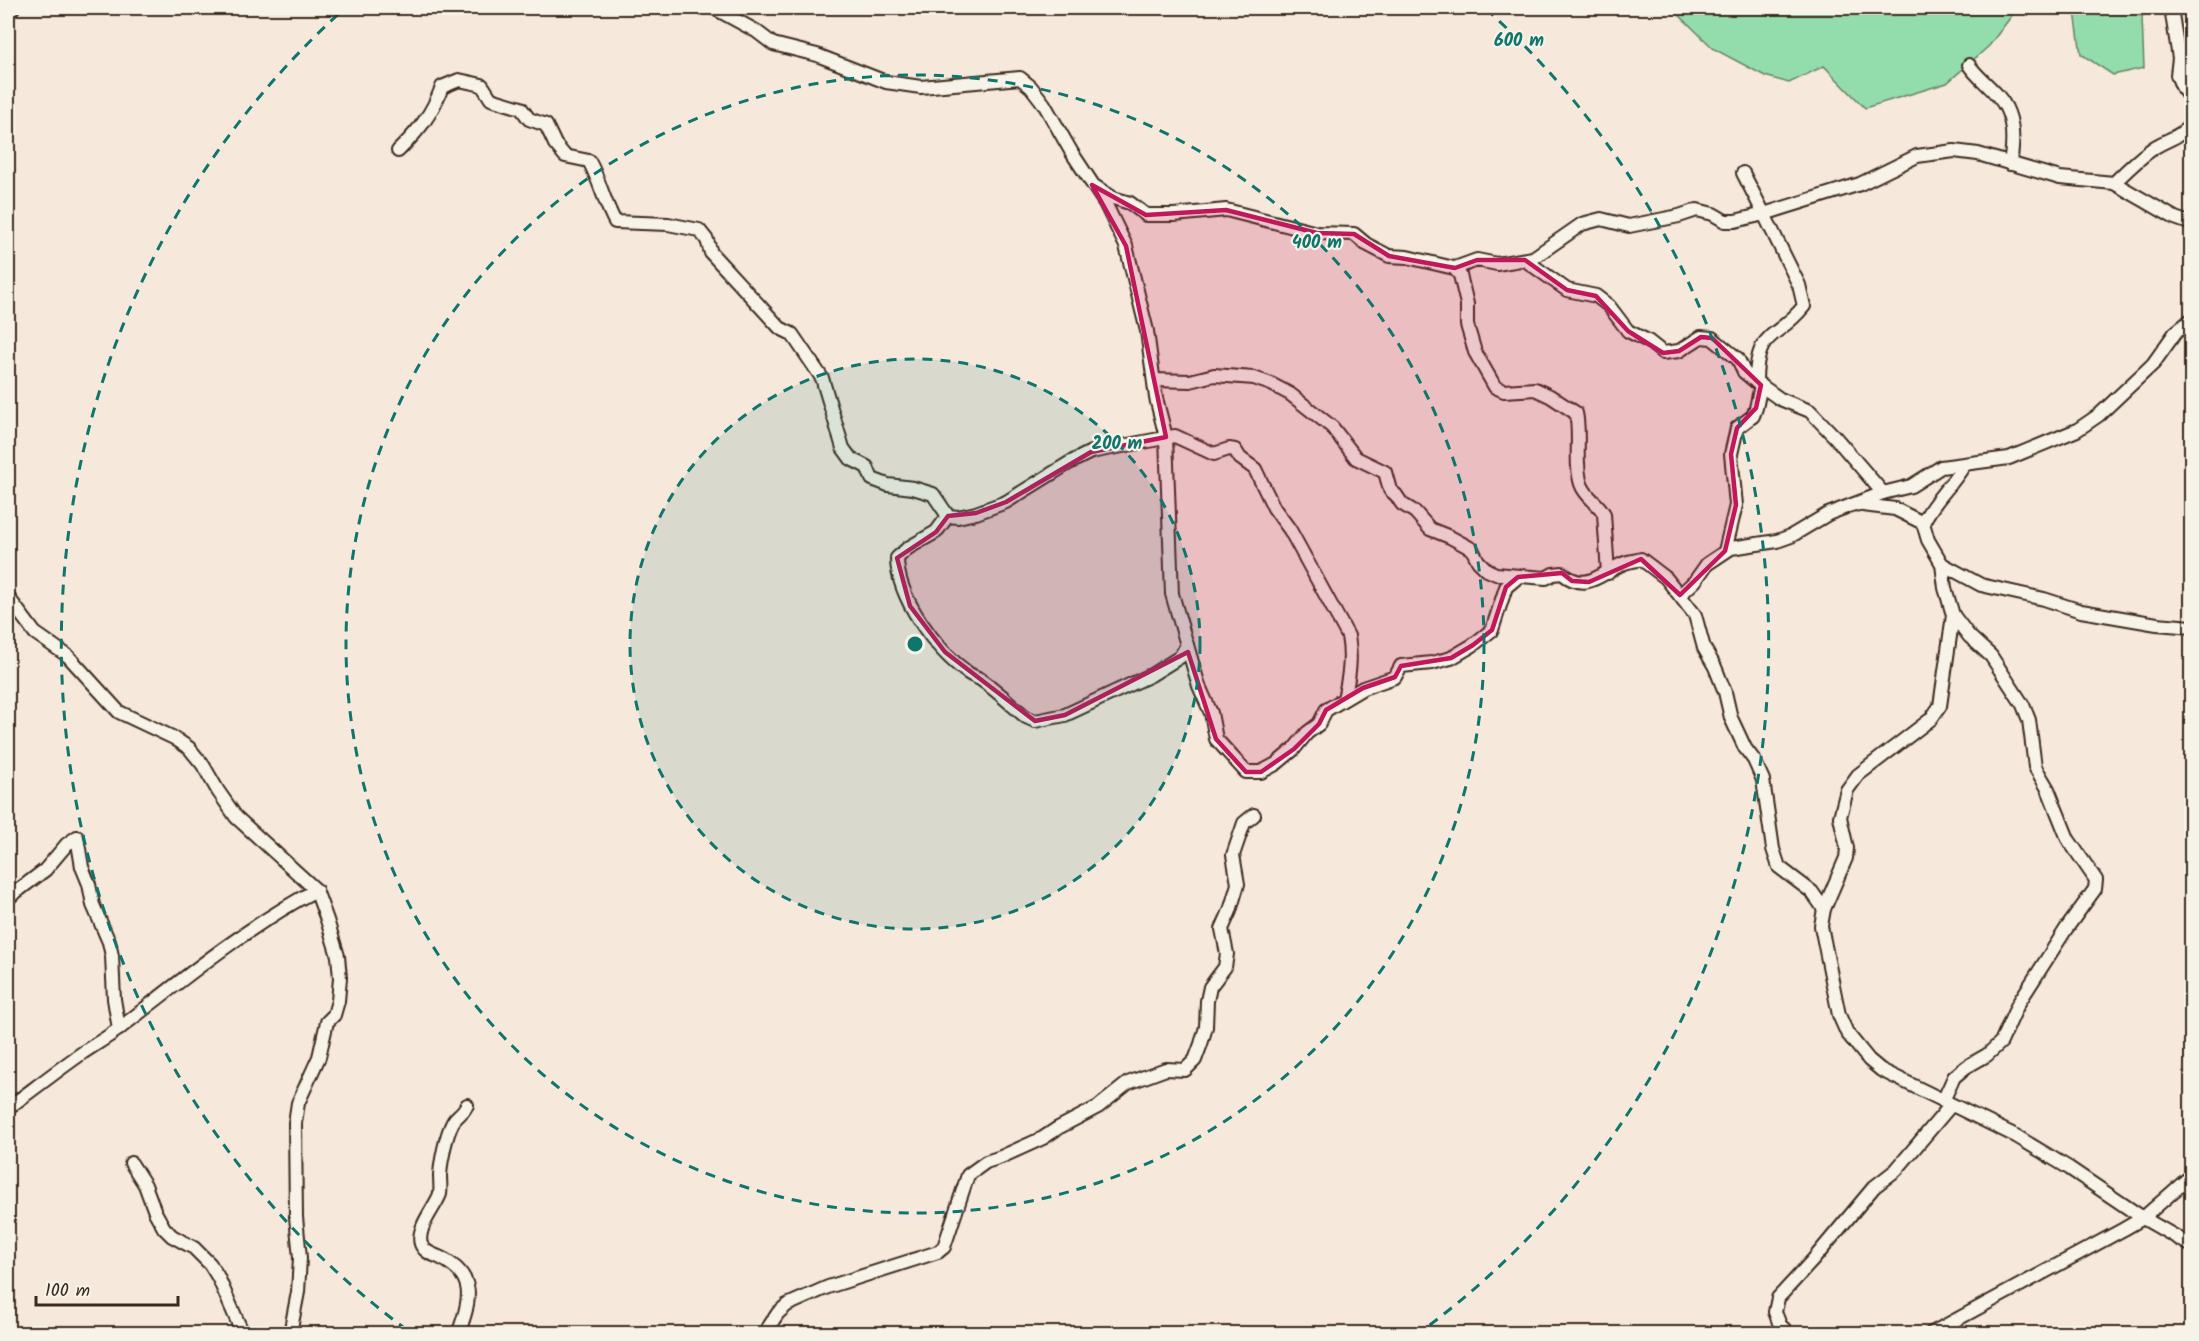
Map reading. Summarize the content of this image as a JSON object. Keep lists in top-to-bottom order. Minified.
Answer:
{"scale_bar":"100 m","rings":["600 m","400 m","200 m"]}
